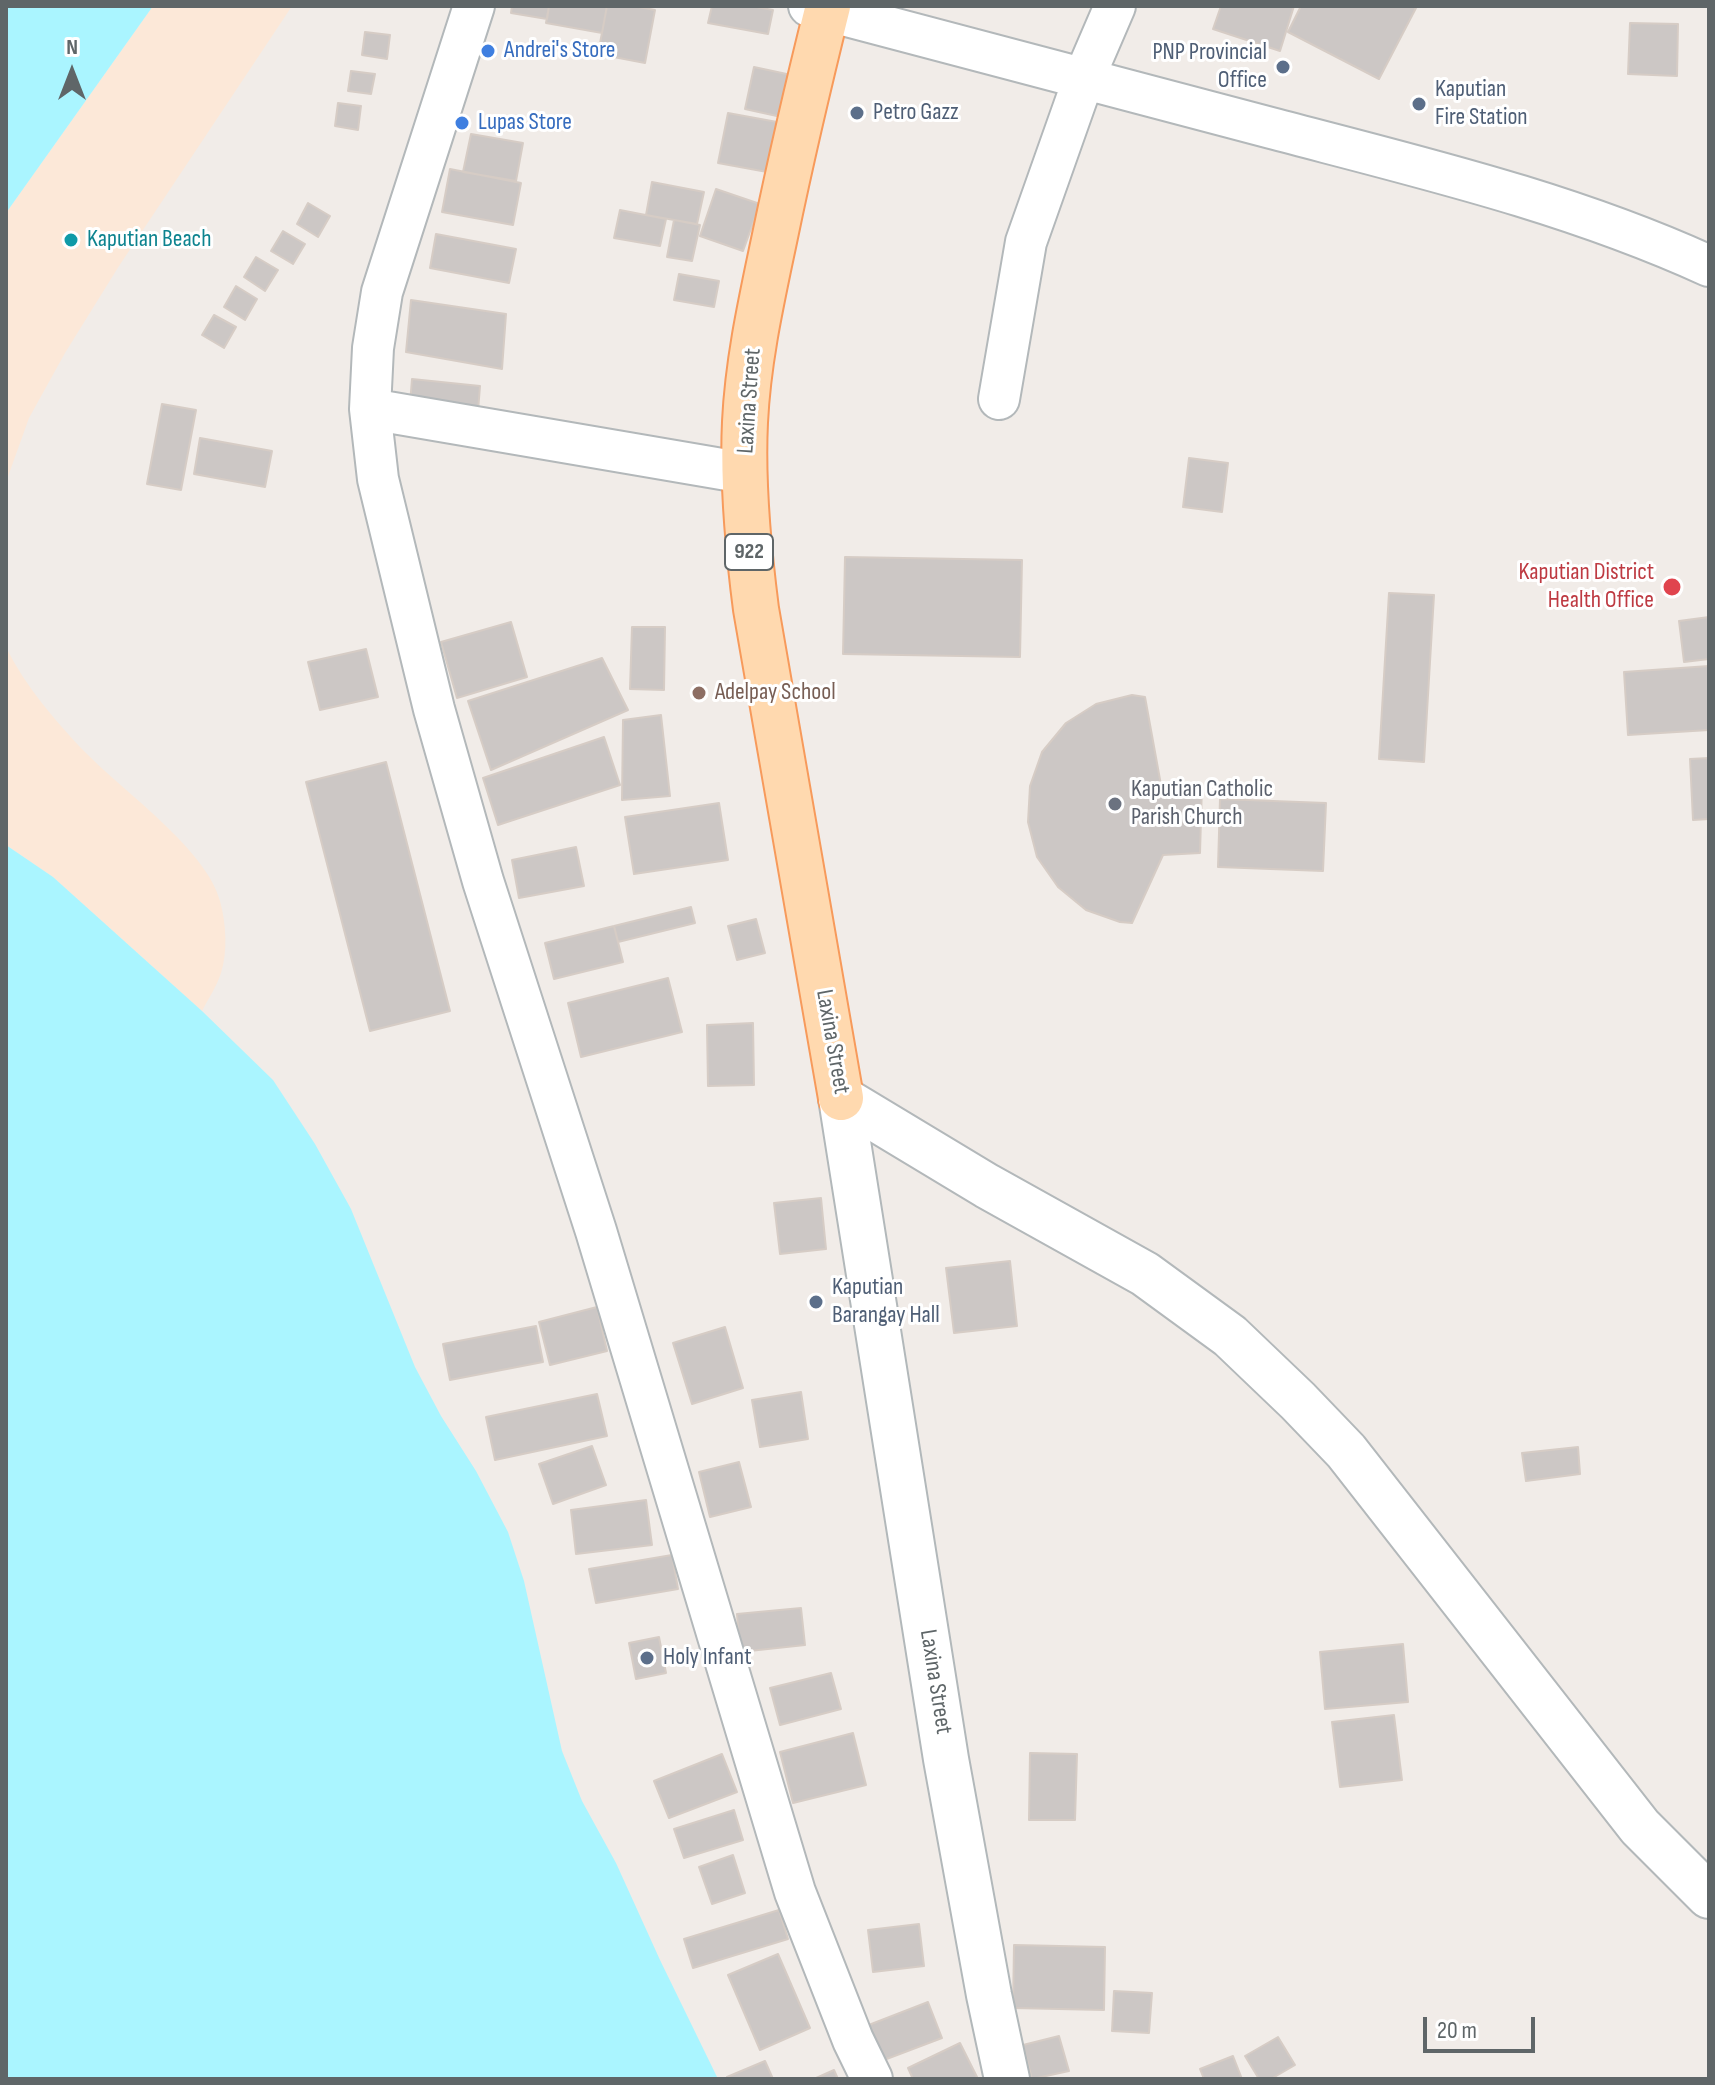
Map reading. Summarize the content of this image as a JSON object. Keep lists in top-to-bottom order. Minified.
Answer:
{"streets":{"main road":["Laxina Street","922"]},"places":["Andrei's Store","PNP Provincial Office","Kaputian Fire Station","Petro Gazz","Lupas Store","Kaputian Beach","Kaputian District Health Office","Adelpay School","Kaputian Catholic Parish Church","Kaputian Barangay Hall","Holy Infant"],"scale_bar":"20 m","north":"top"}
